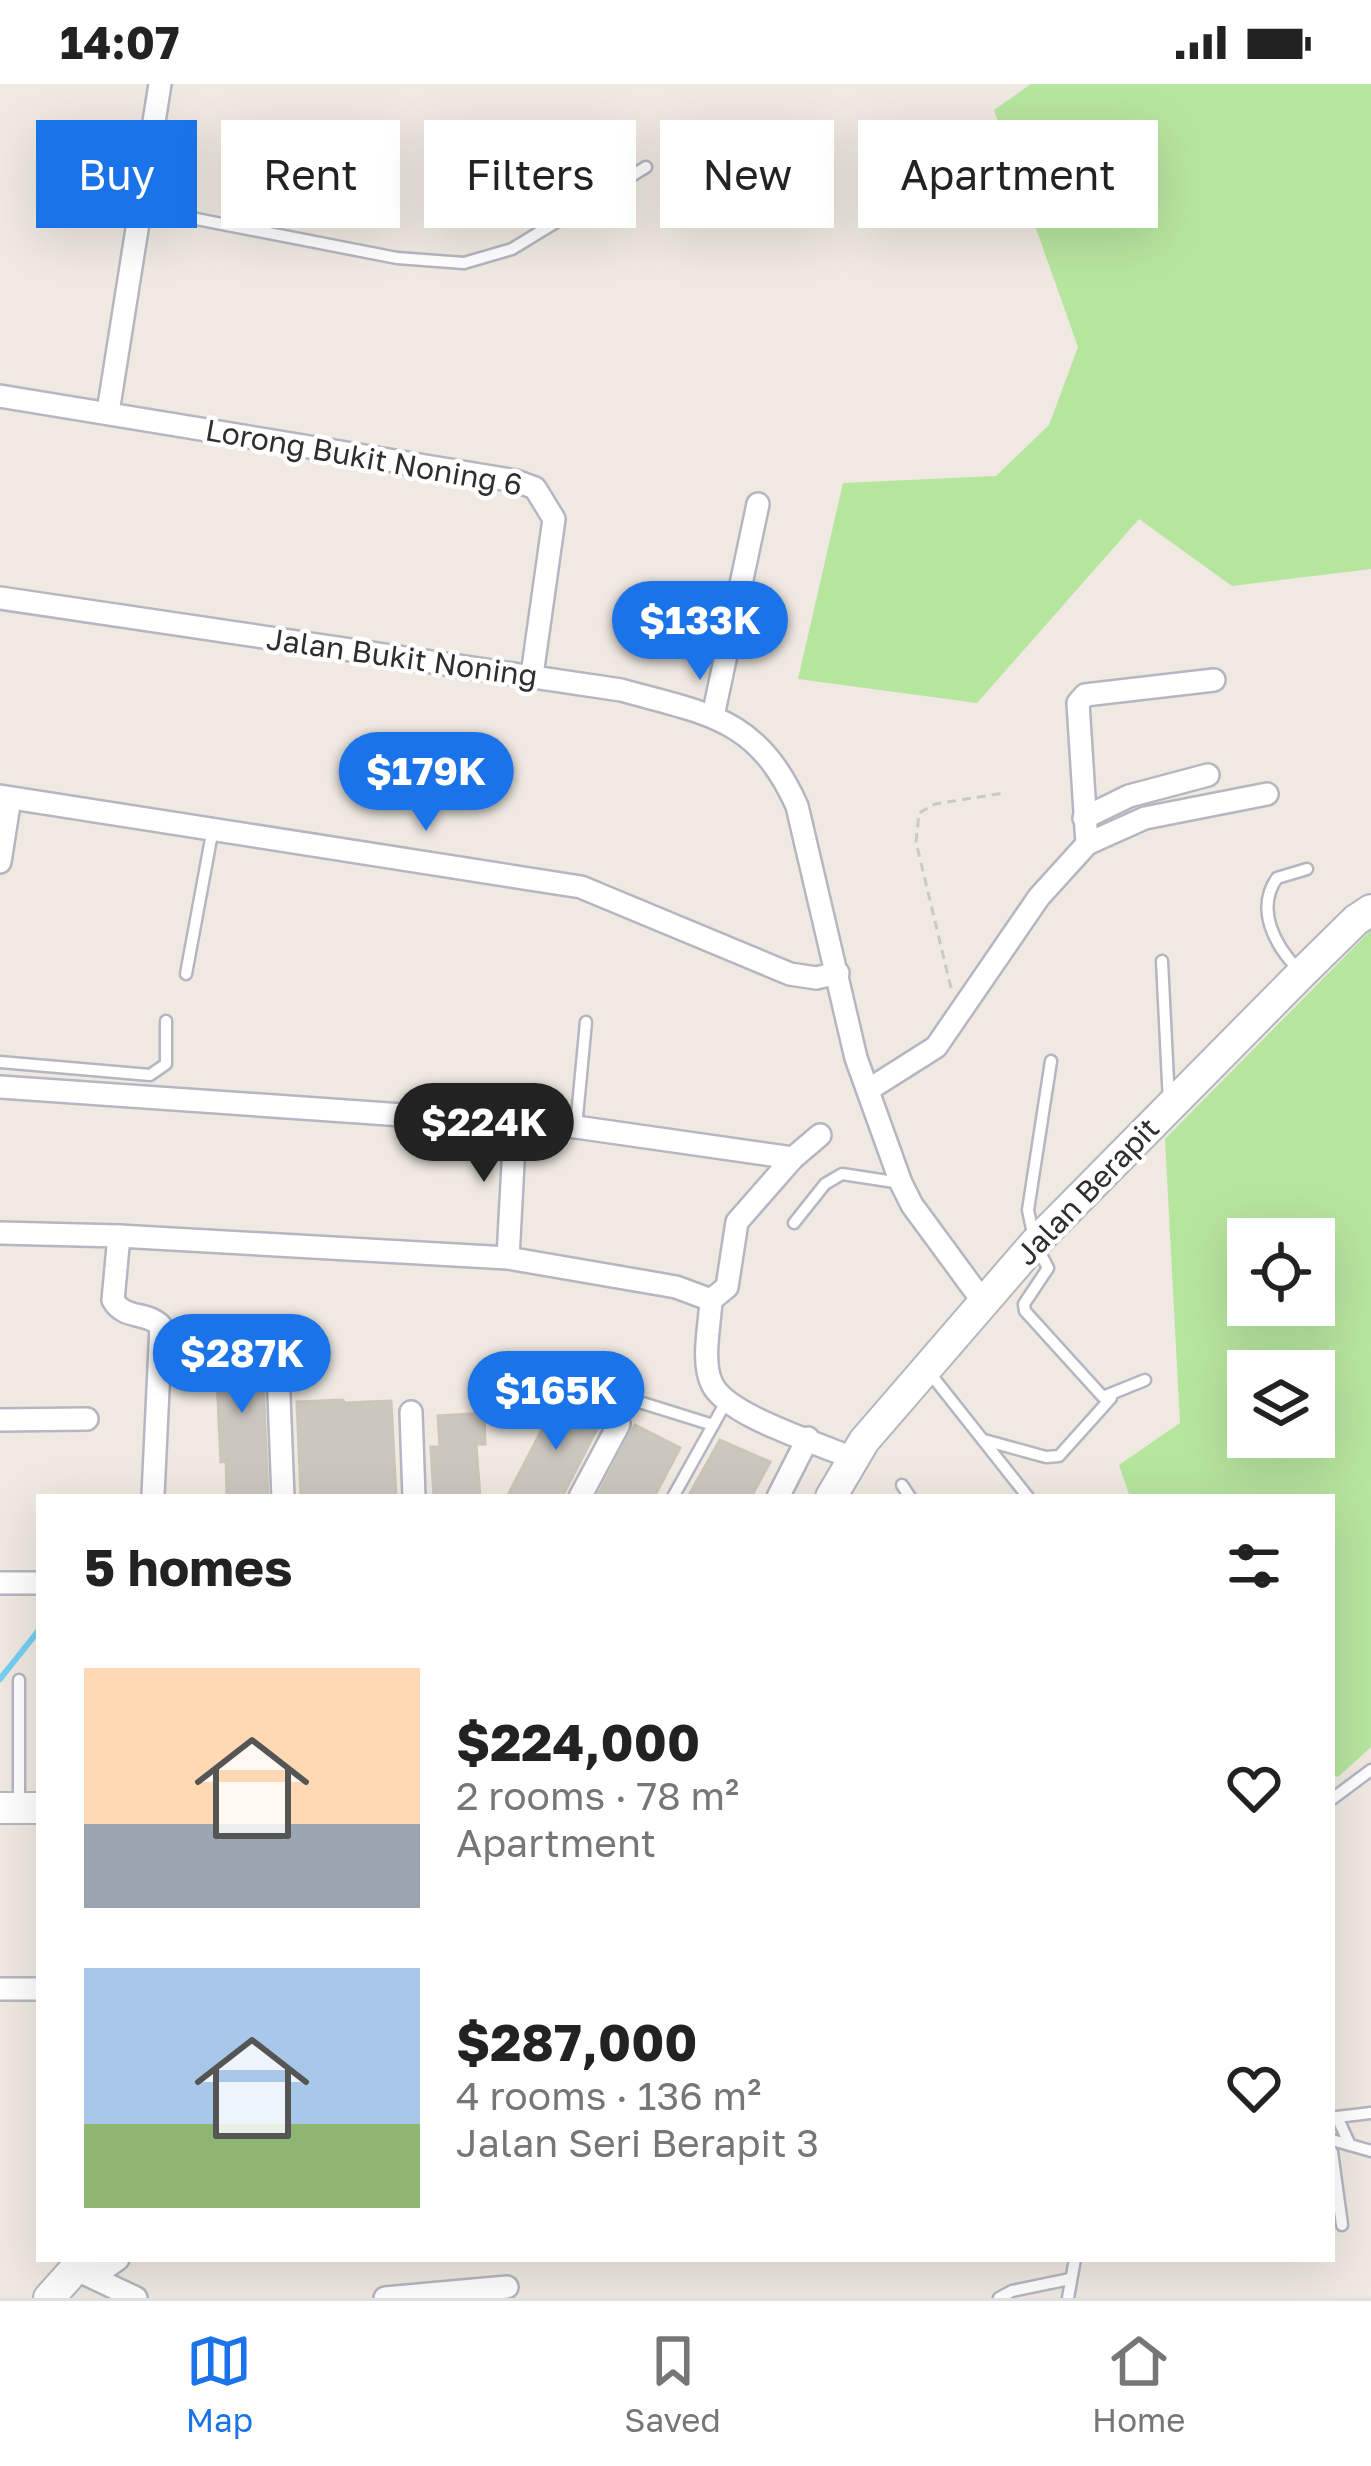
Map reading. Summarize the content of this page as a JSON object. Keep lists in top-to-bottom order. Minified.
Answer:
{"streets":{"main road":["Jalan Berapit"],"street":["Lorong Bukit Noning 6","Jalan Bukit Noning"]},"crossings":[["Lorong Bukit Noning 6","Jalan Bukit Noning"],["Jalan Bukit Noning","Jalan Berapit"]],"page":{"status":"14:07","chip":["Buy","Rent","Filters","New","Apartment"],"price":["$133K","$179K","$224K","$287K","$165K"],"heading":"5 homes","list":[{"name":"$224,000","note":"2 rooms · 78 m² · Apartment"},{"name":"$287,000","note":"4 rooms · 136 m² · Jalan Seri Berapit 3"}],"tabs":["Map","Saved","Home"]}}
